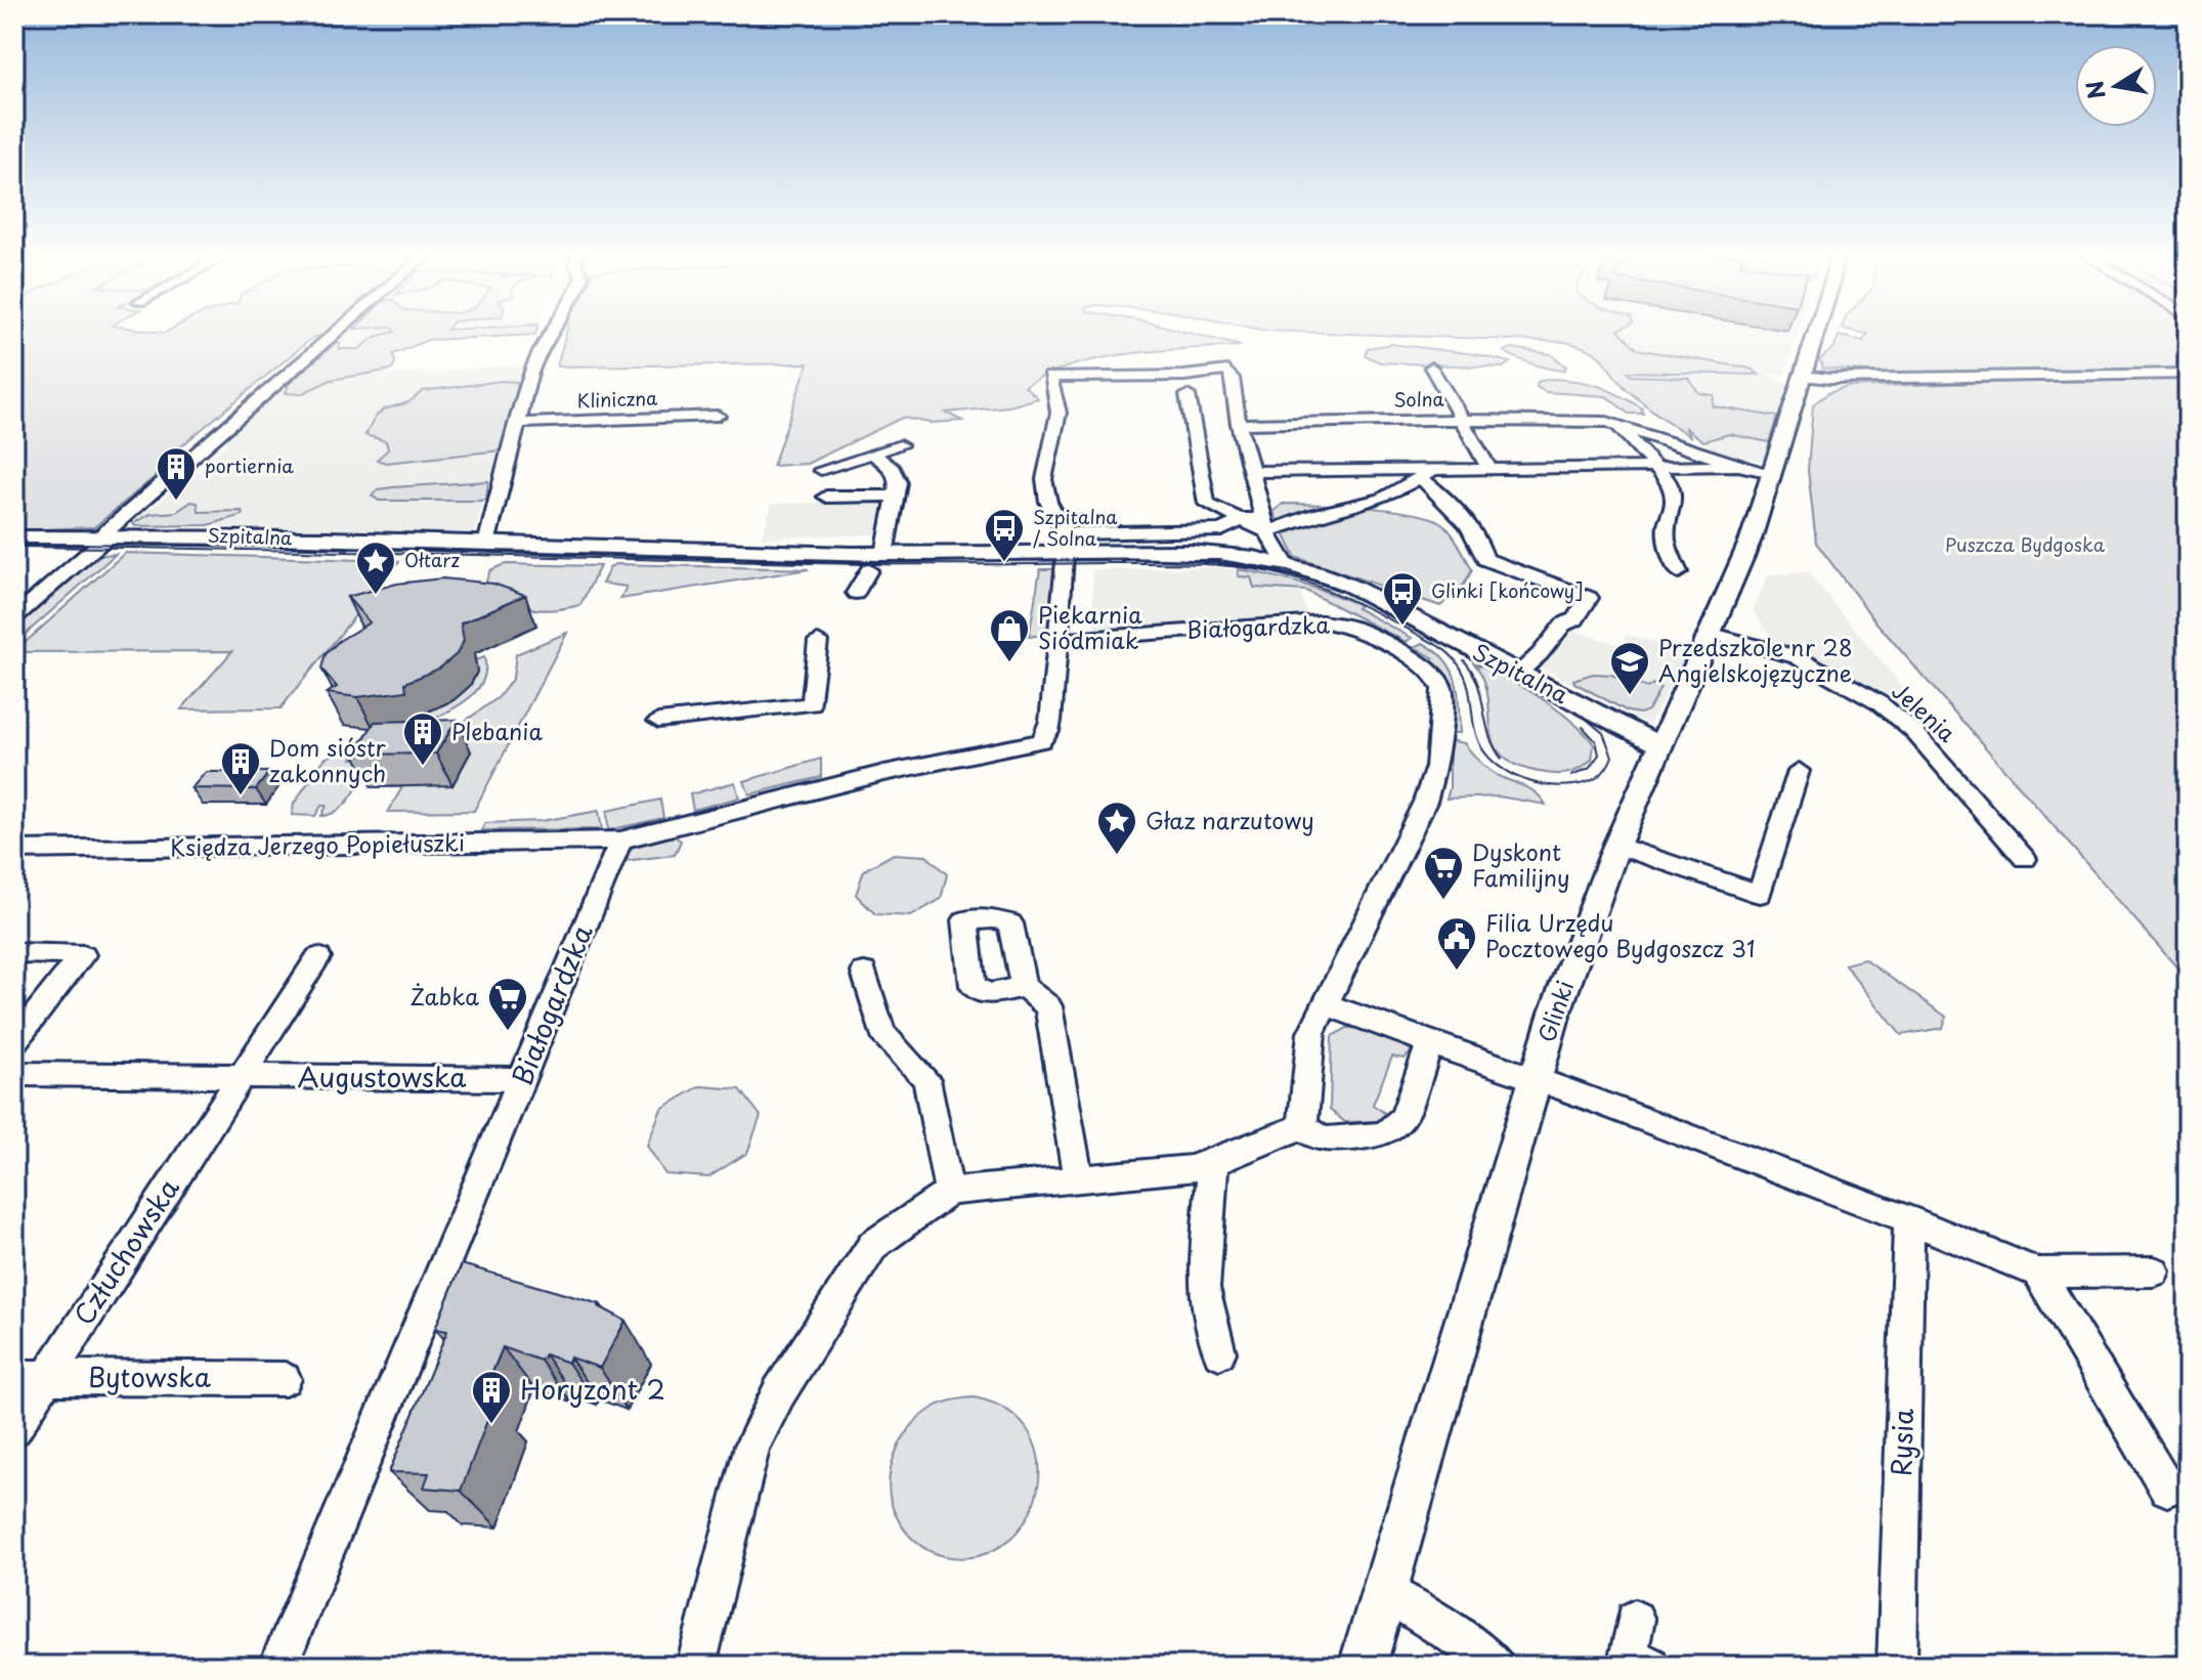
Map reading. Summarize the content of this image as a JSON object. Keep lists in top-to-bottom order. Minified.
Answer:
{"streets":{"street":["Kliniczna","Solna","Szpitalna","Białogardzka","Jelenia","Księdza Jerzego Popiełuszki","Glinki","Augustowska","Człuchowska","Bytowska","Rysia"]},"crossings":[["Szpitalna","Glinki"],["Białogardzka","Księdza Jerzego Popiełuszki"],["Białogardzka","Augustowska"],["Jelenia","Glinki"],["Augustowska","Człuchowska"],["Człuchowska","Bytowska"]],"parks":["Puszcza Bydgoska"],"places":{"building":["portiernia","Plebania","Dom sióstr zakonnych","Horyzont 2"],"bus stop":["Szpitalna / Solna","Glinki [końcowy]"],"place":["Ołtarz","Głaz narzutowy"],"shop":["Piekarnia Siódmiak"],"school or university":["Przedszkole nr 28 Angielskojęzyczne"],"supermarket":["Dyskont Familijny","Żabka"],"public building":["Filia Urzędu Pocztowego Bydgoszcz 31"]},"north":"left"}
